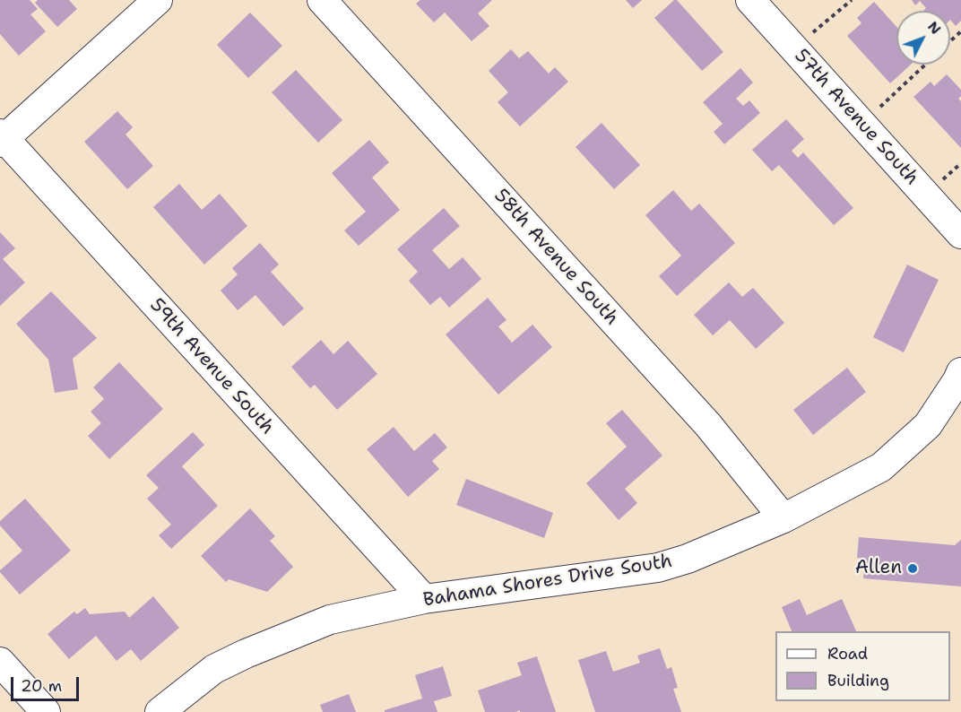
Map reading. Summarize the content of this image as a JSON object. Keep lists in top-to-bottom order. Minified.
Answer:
{"streets":{"street":["57th Avenue South","58th Avenue South","59th Avenue South","Bahama Shores Drive South"]},"crossings":[["58th Avenue South","Bahama Shores Drive South"],["59th Avenue South","Bahama Shores Drive South"]],"places":["Allen"],"legend":["Road","Building"],"scale_bar":"20 m","north":"top right"}
